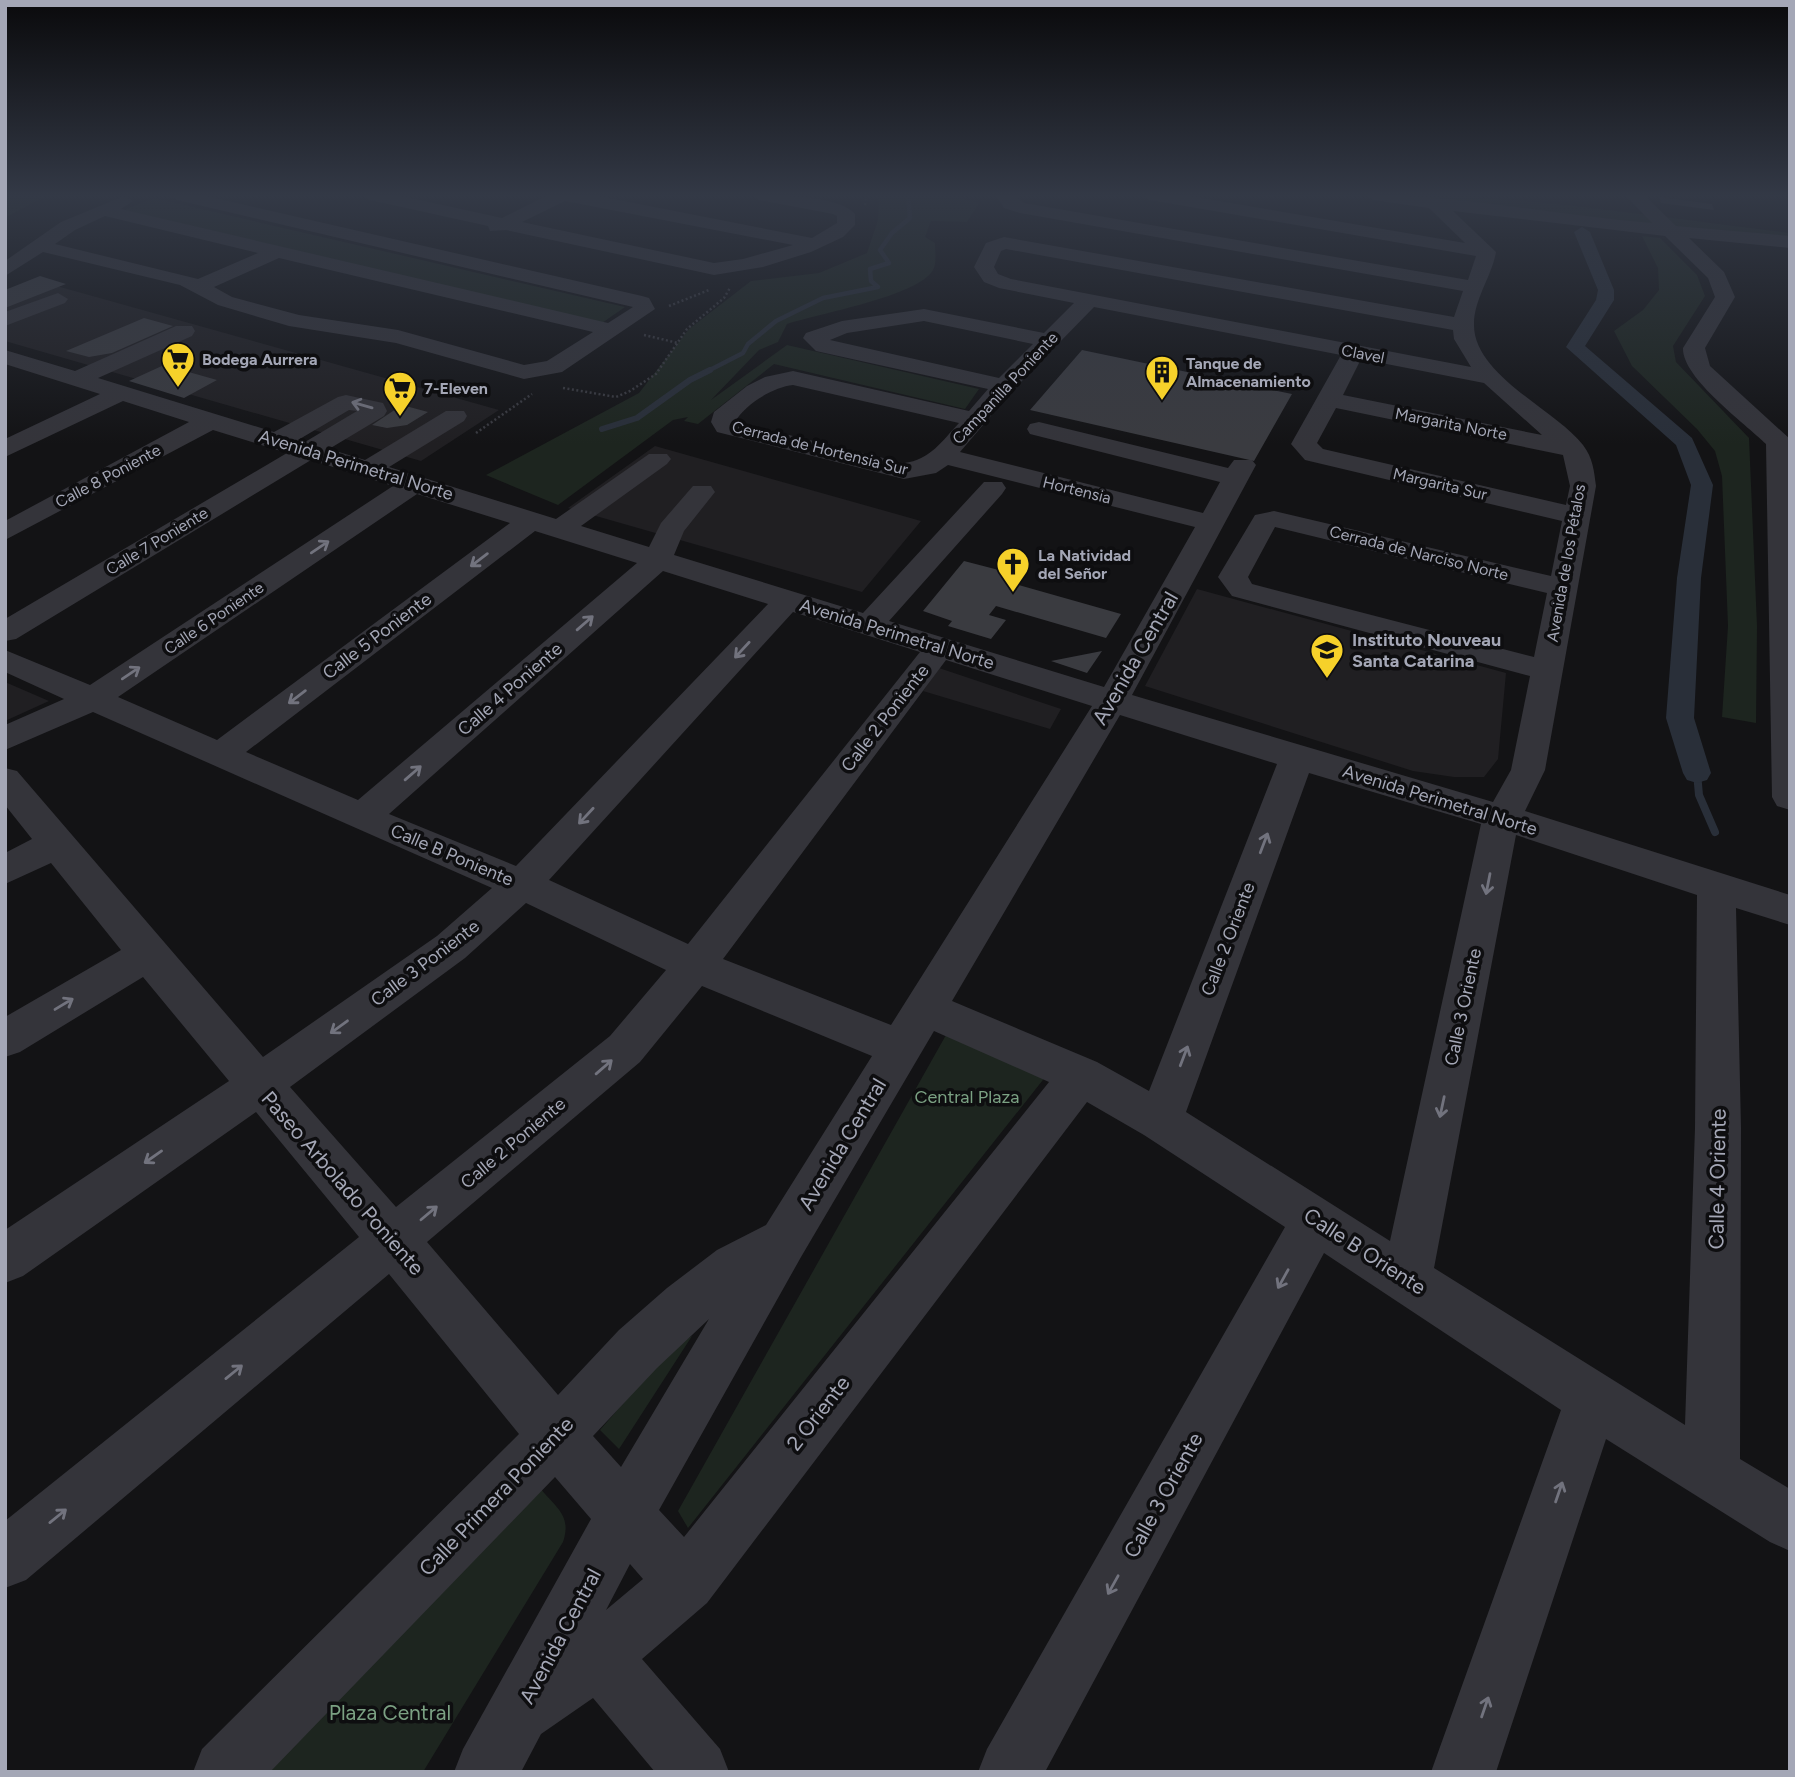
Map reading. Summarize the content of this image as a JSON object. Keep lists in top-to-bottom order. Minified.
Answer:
{"streets":{"street":["Clavel","Campanilla Poniente","Margarita Norte","Cerrada de Hortensia Sur","Avenida Perimetral Norte","Calle 8 Poniente","Margarita Sur","Hortensia","Calle 7 Poniente","Cerrada de Narciso Norte","Avenida de los Pétalos","Calle 6 Poniente","Calle 5 Poniente","Avenida Central","Calle 4 Poniente","Calle 2 Poniente","Calle B Poniente","Calle 2 Oriente","Calle 3 Poniente","Calle 3 Oriente","Calle 4 Oriente","Paseo Arbolado Poniente","Calle B Oriente","2 Oriente","Calle Primera Poniente"]},"crossings":[["Clavel","Campanilla Poniente"],["Campanilla Poniente","Cerrada de Hortensia Sur"],["Campanilla Poniente","Hortensia"],["Margarita Norte","Margarita Sur"],["Margarita Norte","Avenida de los Pétalos"],["Avenida Perimetral Norte","Calle 8 Poniente"],["Avenida Perimetral Norte","Calle 7 Poniente"],["Avenida Perimetral Norte","Avenida de los Pétalos"],["Avenida Perimetral Norte","Calle 6 Poniente"],["Avenida Perimetral Norte","Calle 5 Poniente"],["Avenida Perimetral Norte","Avenida Central"],["Avenida Perimetral Norte","Calle 4 Poniente"],["Avenida Perimetral Norte","Calle 2 Poniente"],["Avenida Perimetral Norte","Calle 2 Oriente"],["Avenida Perimetral Norte","Calle 3 Poniente"],["Avenida Perimetral Norte","Calle 3 Oriente"],["Avenida Perimetral Norte","Calle 4 Oriente"],["Margarita Sur","Avenida de los Pétalos"],["Hortensia","Avenida Central"],["Cerrada de Narciso Norte","Avenida de los Pétalos"],["Avenida de los Pétalos","Calle 3 Oriente"],["Calle 6 Poniente","Calle B Poniente"],["Calle 5 Poniente","Calle B Poniente"],["Avenida Central","Calle B Poniente"],["Avenida Central","Paseo Arbolado Poniente"],["Avenida Central","Calle B Oriente"],["Avenida Central","2 Oriente"],["Avenida Central","Calle Primera Poniente"],["Calle 4 Poniente","Calle B Poniente"],["Calle 2 Poniente","Calle B Poniente"],["Calle 2 Poniente","Paseo Arbolado Poniente"],["Calle B Poniente","Calle 3 Poniente"],["Calle B Poniente","Calle B Oriente"],["Calle 2 Oriente","Calle B Oriente"],["Calle 3 Poniente","Paseo Arbolado Poniente"],["Calle 3 Oriente","Calle B Oriente"],["Calle 4 Oriente","Calle B Oriente"],["Paseo Arbolado Poniente","2 Oriente"],["Paseo Arbolado Poniente","Calle Primera Poniente"],["Calle B Oriente","2 Oriente"]],"one_way":["Calle 4 Poniente","Calle 2 Poniente","Calle 2 Oriente","Calle 3 Poniente","Calle 3 Oriente"],"parks":["Central Plaza","Plaza Central"],"places":{"supermarket":["Bodega Aurrera","7-Eleven"],"building":["Tanque de Almacenamiento"],"church":["La Natividad del Señor"],"school or university":["Instituto Nouveau Santa Catarina"]}}
